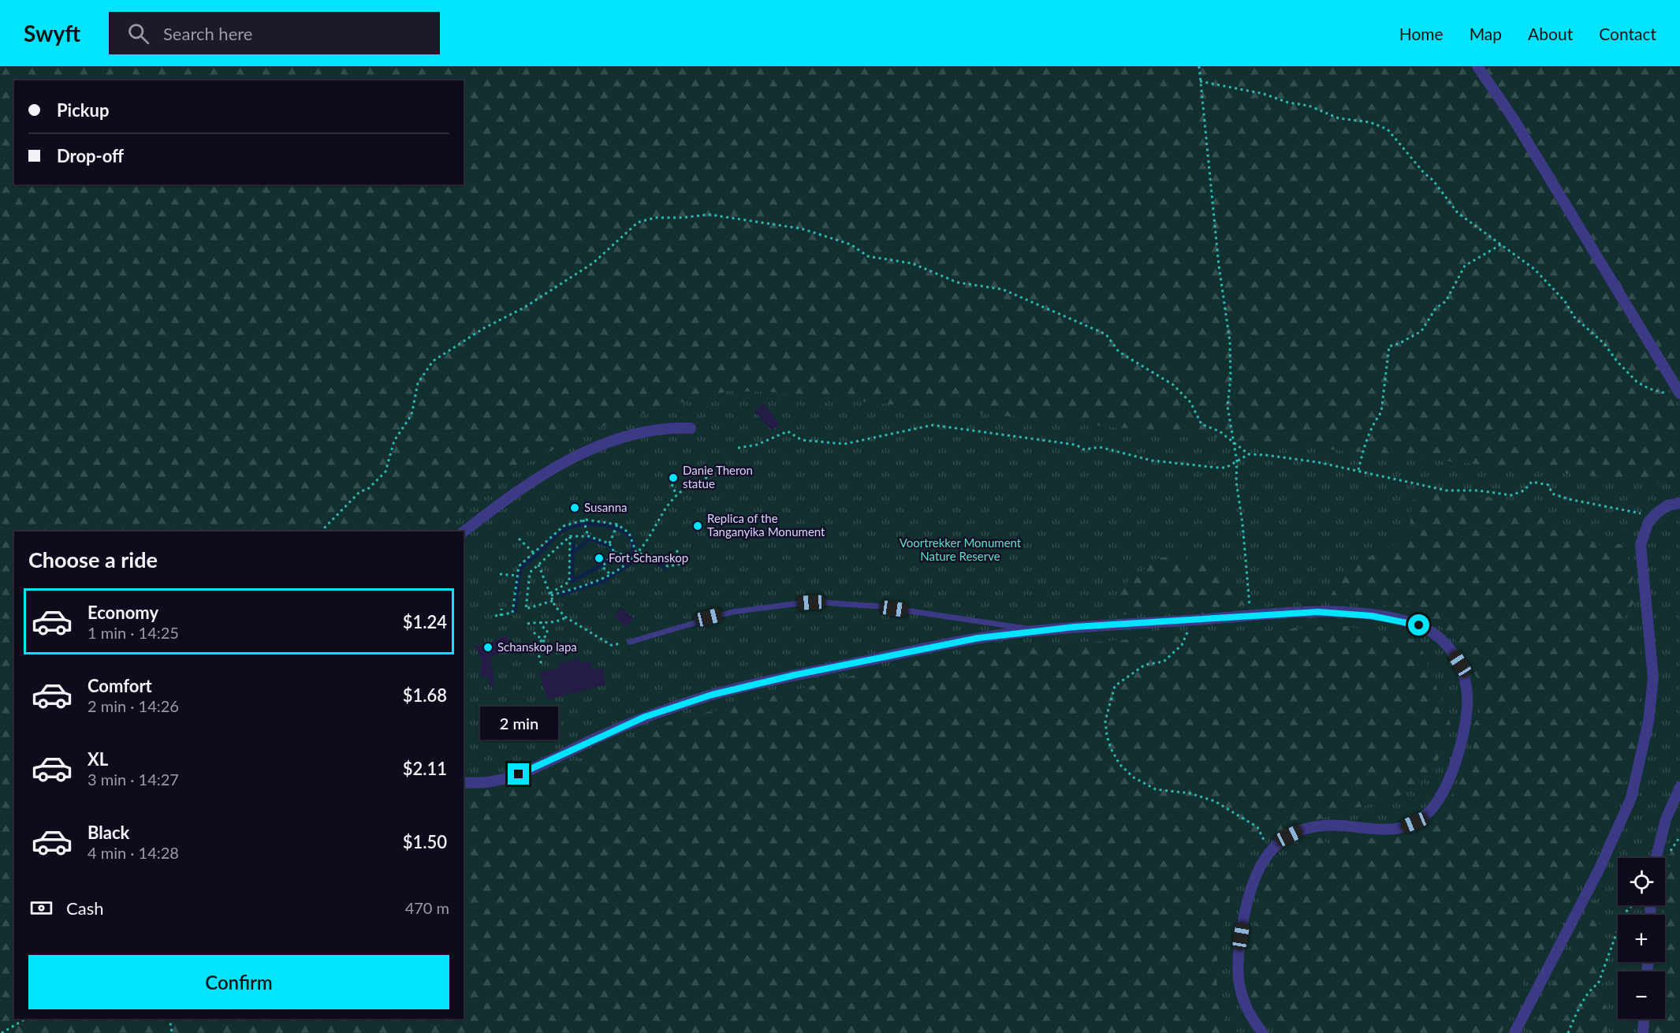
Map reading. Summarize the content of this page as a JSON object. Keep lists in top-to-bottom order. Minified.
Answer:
{"parks":["Voortrekker Monument Nature Reserve"],"places":["Danie Theron statue","Susanna","Replica of the Tanganyika Monument","Fort Schanskop","Schanskop lapa"],"page":{"header":"Swyft","search":"Search here","nav":["Home","Map","About","Contact"],"banner":["Pickup","Drop-off"],"heading":"Choose a ride","list":[{"name":"Economy","note":"1 min · 14:25","value":"$1.24"},{"name":"Comfort","note":"2 min · 14:26","value":"$1.68"},{"name":"XL","note":"3 min · 14:27","value":"$2.11"},{"name":"Black","note":"4 min · 14:28","value":"$1.50"}],"bubble":"2 min","map_buttons":["+","−"],"pay":["Cash","470 m"],"buttons":"Confirm"}}
